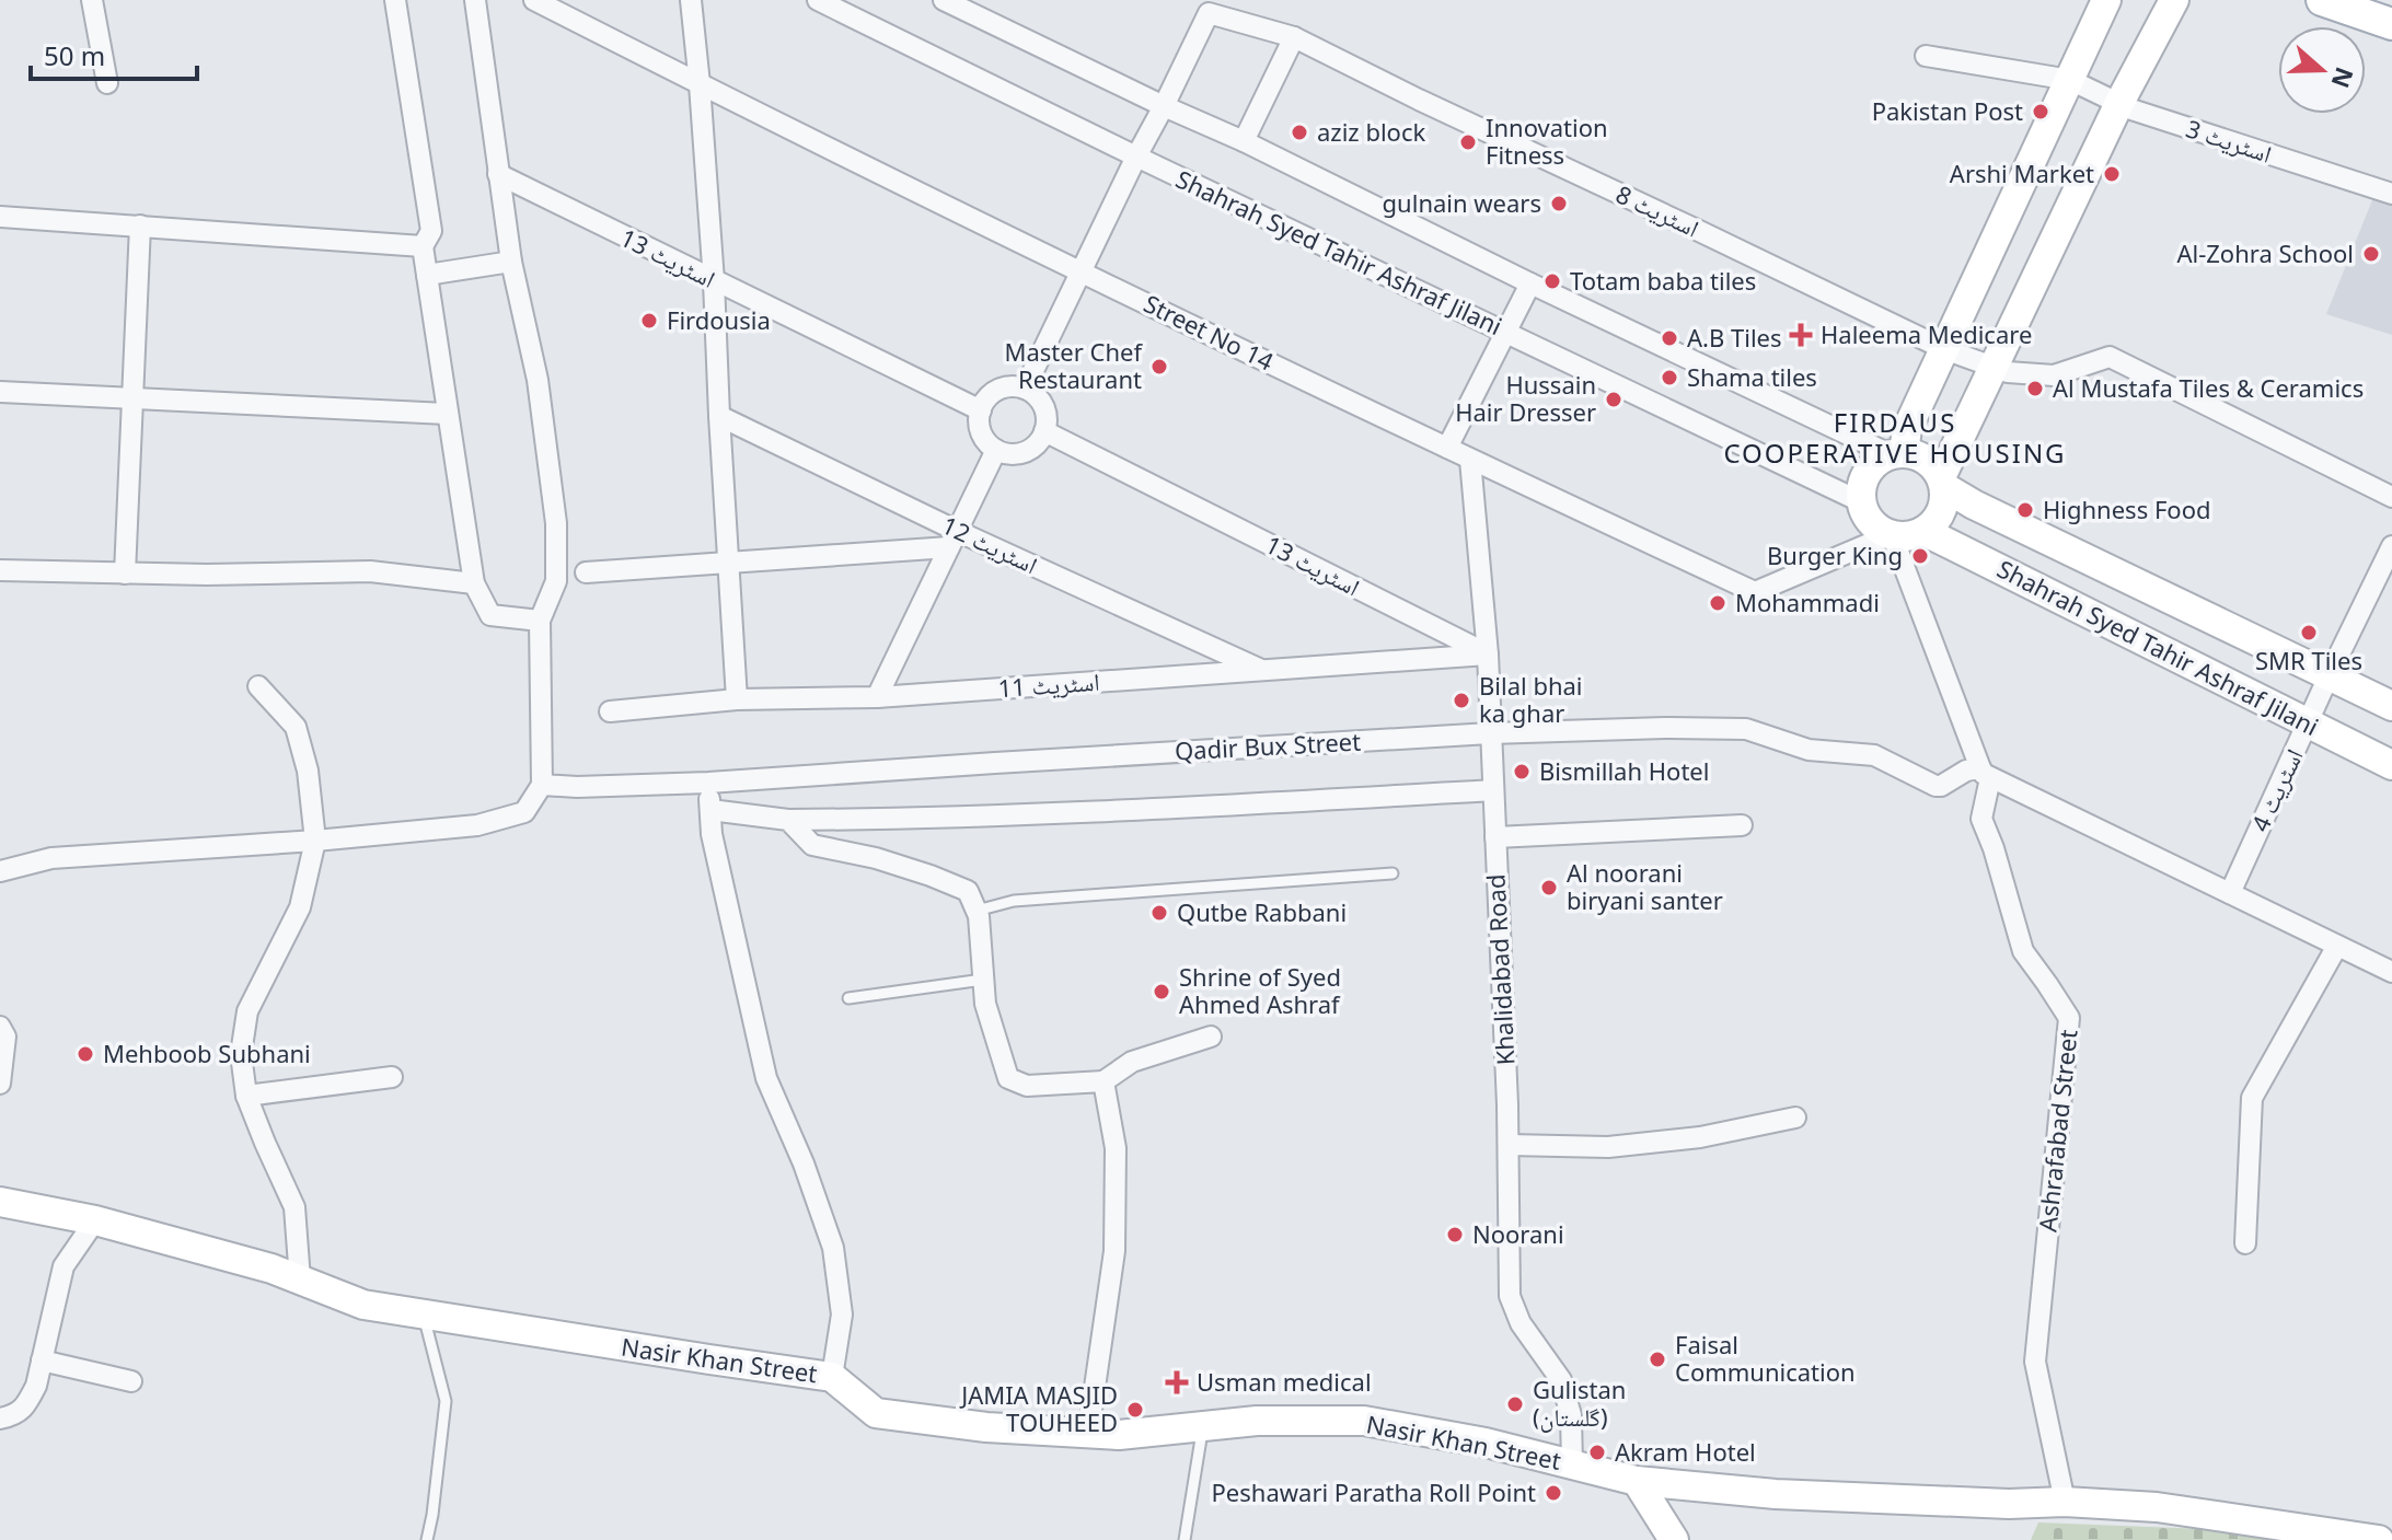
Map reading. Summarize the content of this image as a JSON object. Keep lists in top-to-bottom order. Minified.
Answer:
{"streets":{"street":["اسٹریٹ 3","اسٹریٹ 8","Shahrah Syed Tahir Ashraf Jilani","اسٹریٹ 13","Street No 14","اسٹریٹ 12","اسٹریٹ 11","Qadir Bux Street","اسٹریٹ 4","Khalidabad Road","Ashrafabad Street","Nasir Khan Street"]},"crossings":[["اسٹریٹ 8","Shahrah Syed Tahir Ashraf Jilani"],["اسٹریٹ 8","اسٹریٹ 13"],["اسٹریٹ 8","Street No 14"],["Shahrah Syed Tahir Ashraf Jilani","Street No 14"],["Shahrah Syed Tahir Ashraf Jilani","اسٹریٹ 4"],["اسٹریٹ 13","اسٹریٹ 11"],["اسٹریٹ 13","Khalidabad Road"],["Street No 14","Khalidabad Road"],["اسٹریٹ 12","اسٹریٹ 11"],["اسٹریٹ 11","Khalidabad Road"],["Qadir Bux Street","Khalidabad Road"],["Qadir Bux Street","Ashrafabad Street"],["Khalidabad Road","Nasir Khan Street"],["Ashrafabad Street","Nasir Khan Street"]],"districts":["FIRDAUS COOPERATIVE HOUSING"],"places":{"other":["Pakistan Post","aziz block","Innovation Fitness","Arshi Market","gulnain wears","Al-Zohra School","Totam baba tiles","Firdousia","A.B Tiles","Master Chef Restaurant","Shama tiles","Al Mustafa Tiles & Ceramics","Hussain Hair Dresser","Highness Food","Burger King","Mohammadi","SMR Tiles","Bilal bhai ka ghar","Bismillah Hotel","Al noorani biryani santer","Qutbe Rabbani","Shrine of Syed Ahmed Ashraf","Mehboob Subhani","Noorani","Faisal Communication","Gulistan (گلستان)","JAMIA MASJID TOUHEED","Akram Hotel","Peshawari Paratha Roll Point"],"health":["Haleema Medicare","Usman medical"]},"scale_bar":"50 m","north":"right"}
